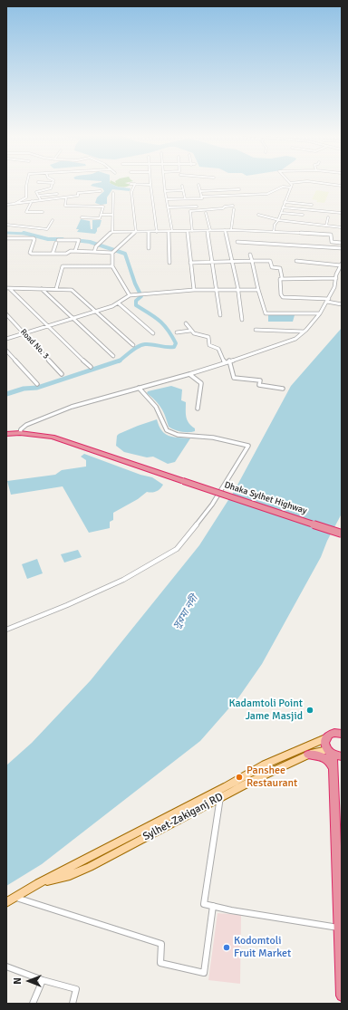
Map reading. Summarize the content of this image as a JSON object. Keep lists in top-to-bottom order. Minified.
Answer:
{"streets":{"highway":["Dhaka Sylhet Highway"],"main road":["Sylhet-Zakiganj RD"],"street":["Road No. 3"]},"water":["সুরমা নদী"],"places":["Kadamtoli Point Jame Masjid","Panshee Restaurant","Kodomtoli Fruit Market"],"north":"left"}
